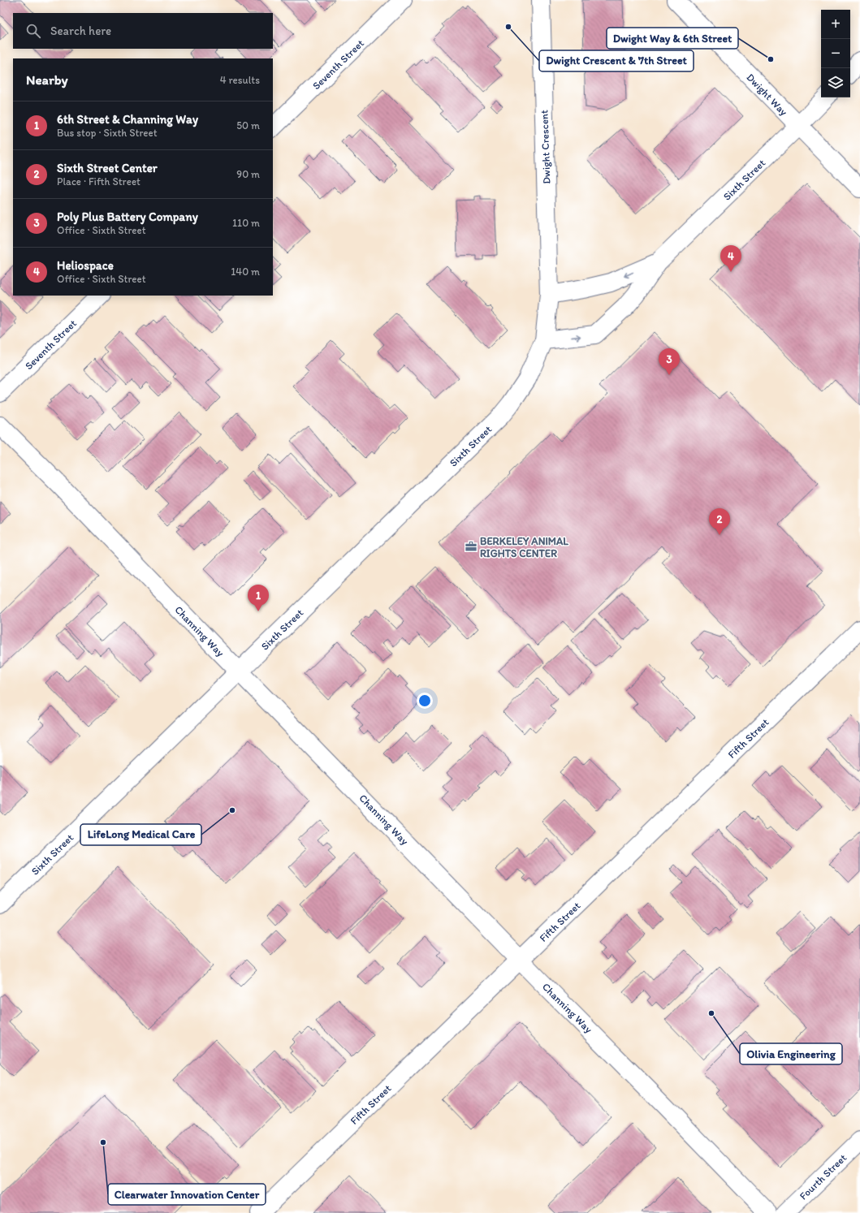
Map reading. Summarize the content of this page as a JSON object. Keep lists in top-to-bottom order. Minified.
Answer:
{"streets":{"street":["Seventh Street","Dwight Way","Dwight Crescent","Sixth Street","Channing Way","Fifth Street","Fourth Street"]},"crossings":[["Dwight Way","Sixth Street"],["Dwight Crescent","Sixth Street"],["Sixth Street","Channing Way"],["Channing Way","Fifth Street"]],"places":{"other":["Dwight Crescent & 7th Street","Dwight Way & 6th Street","LifeLong Medical Care","Olivia Engineering","Clearwater Innovation Center"],"office":["BERKELEY ANIMAL RIGHTS CENTER"]},"page":{"map_buttons":["+","−"],"search":"Search here","heading":["Nearby","4 results"],"list":[{"mark":"1","name":"6th Street & Channing Way","note":"Bus stop · Sixth Street","value":"50 m"},{"mark":"2","name":"Sixth Street Center","note":"Place · Fifth Street","value":"90 m"},{"mark":"3","name":"Poly Plus Battery Company","note":"Office · Sixth Street","value":"110 m"},{"mark":"4","name":"Heliospace","note":"Office · Sixth Street","value":"140 m"}],"pins":["4","3","2","1"]}}
